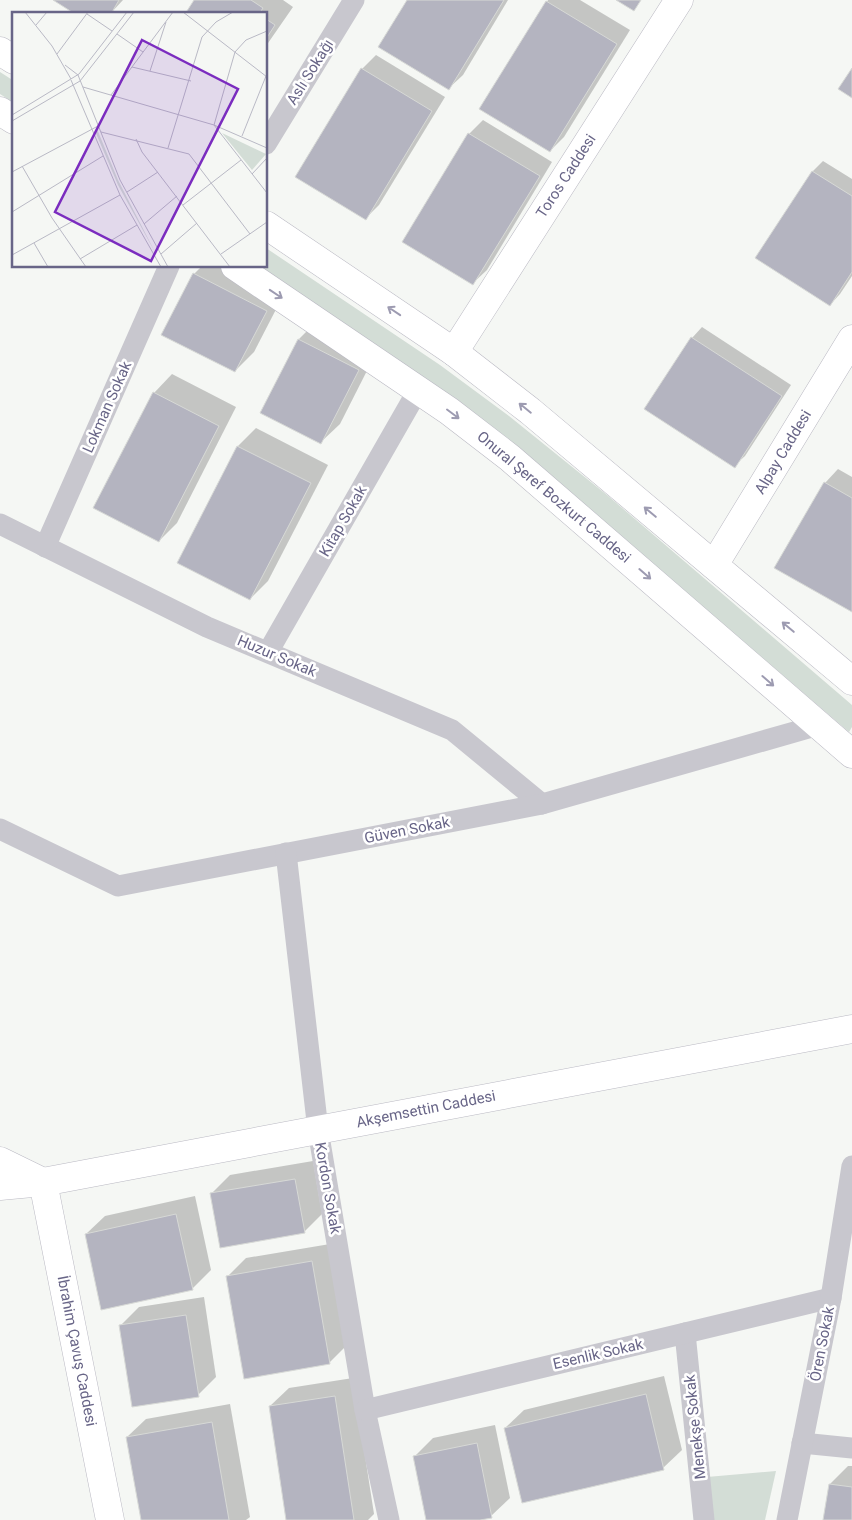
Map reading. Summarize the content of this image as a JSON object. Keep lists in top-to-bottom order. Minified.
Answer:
{"streets":{"street":["Aslı Sokağı","Toros Caddesi","Lokman Sokak","Alpay Caddesi","Onural Şeref Bozkurt Caddesi","Kitap Sokak","Huzur Sokak","Güven Sokak","Akşemsettin Caddesi","Kordon Sokak","Ören Sokak","İbrahim Çavuş Caddesi","Esenlik Sokak","Menekşe Sokak"]},"crossings":[["Lokman Sokak","Huzur Sokak"],["Onural Şeref Bozkurt Caddesi","Kitap Sokak"],["Onural Şeref Bozkurt Caddesi","Güven Sokak"],["Kitap Sokak","Huzur Sokak"],["Huzur Sokak","Güven Sokak"],["Güven Sokak","Kordon Sokak"],["Akşemsettin Caddesi","Kordon Sokak"],["Akşemsettin Caddesi","İbrahim Çavuş Caddesi"],["Kordon Sokak","Esenlik Sokak"],["Ören Sokak","Esenlik Sokak"],["Esenlik Sokak","Menekşe Sokak"]]}
